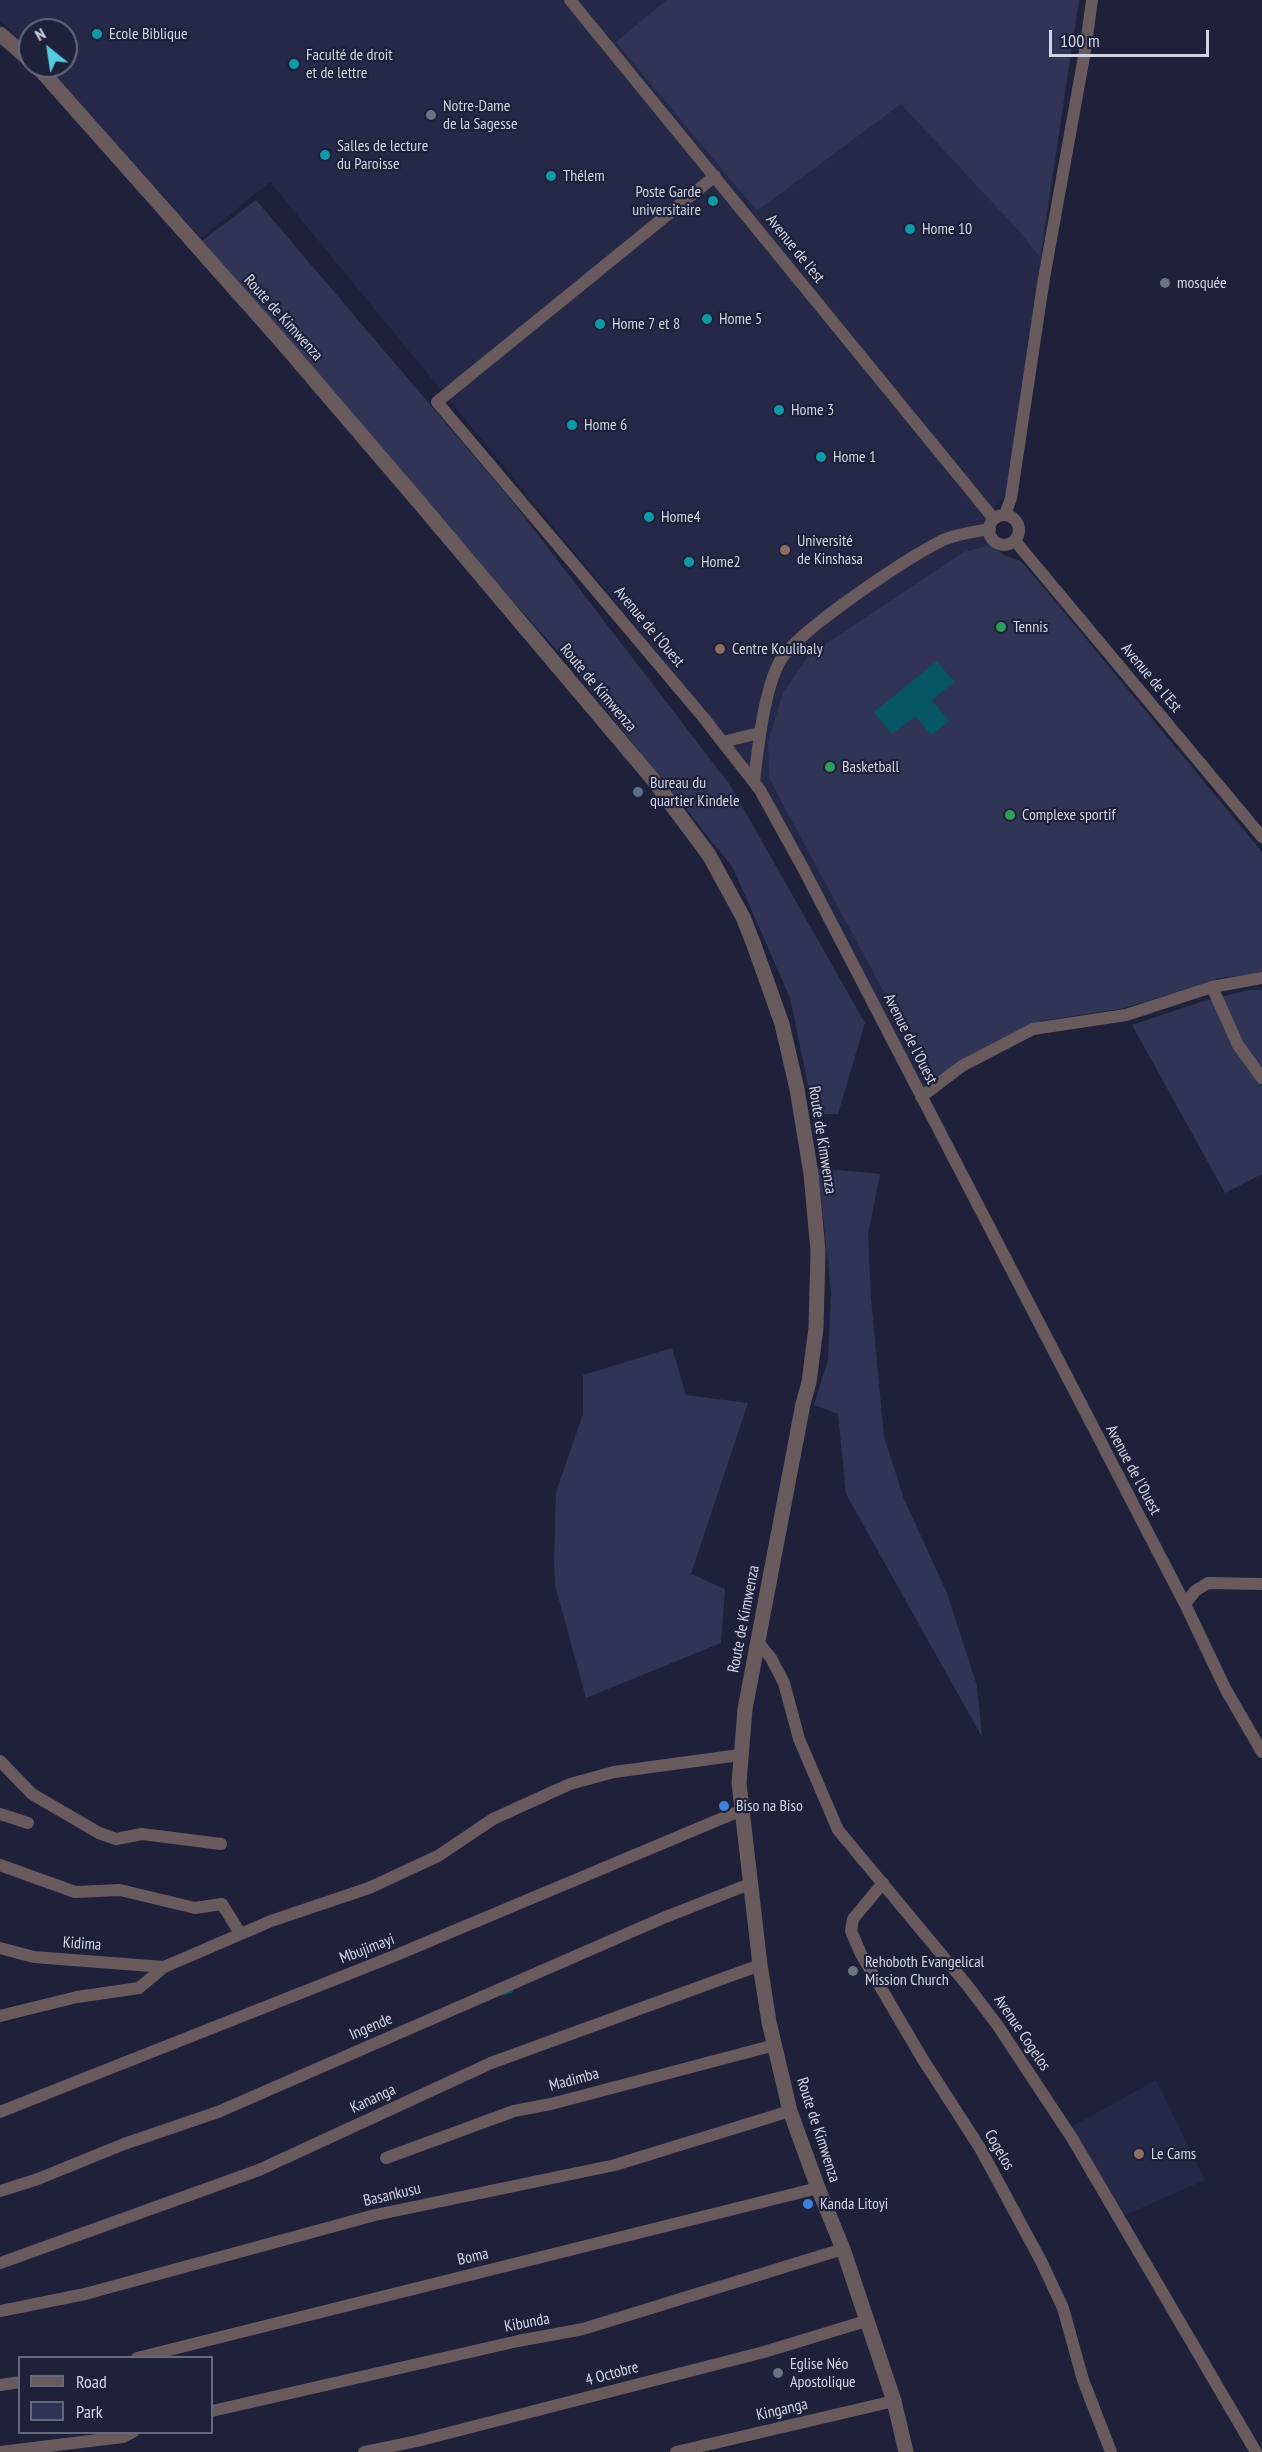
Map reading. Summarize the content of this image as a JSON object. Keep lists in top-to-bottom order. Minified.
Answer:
{"streets":{"street":["Avenue de l'est","Route de Kimwenza","Avenue de l'Ouest","Avenue de l'Est","Kidima","Mbujimayi","Ingende","Avenue Cogelos","Madimba","Kananga","Cogelos","Basankusu","Boma","Kibunda","4 Octobre","Kinganga"]},"crossings":[["Avenue de l'est","Avenue de l'Ouest"],["Avenue de l'est","Avenue de l'Est"],["Route de Kimwenza","Mbujimayi"],["Route de Kimwenza","Ingende"],["Route de Kimwenza","Avenue Cogelos"],["Route de Kimwenza","Madimba"],["Route de Kimwenza","Kananga"],["Route de Kimwenza","Basankusu"],["Route de Kimwenza","Boma"],["Route de Kimwenza","Kibunda"],["Route de Kimwenza","4 Octobre"],["Route de Kimwenza","Kinganga"],["Avenue Cogelos","Cogelos"]],"places":["Ecole Biblique","Faculté de droit et de lettre","Notre-Dame de la Sagesse","Salles de lecture du Paroisse","Thélem","Poste Garde universitaire","Home 10","mosquée","Home 5","Home 7 et 8","Home 3","Home 6","Home 1","Home4","Université de Kinshasa","Home2","Tennis","Centre Koulibaly","Basketball","Bureau du quartier Kindele","Complexe sportif","Biso na Biso","Rehoboth Evangelical Mission Church","Le Cams","Kanda Litoyi","Eglise Néo Apostolique"],"legend":["Road","Park"],"scale_bar":"100 m","north":"top left"}
